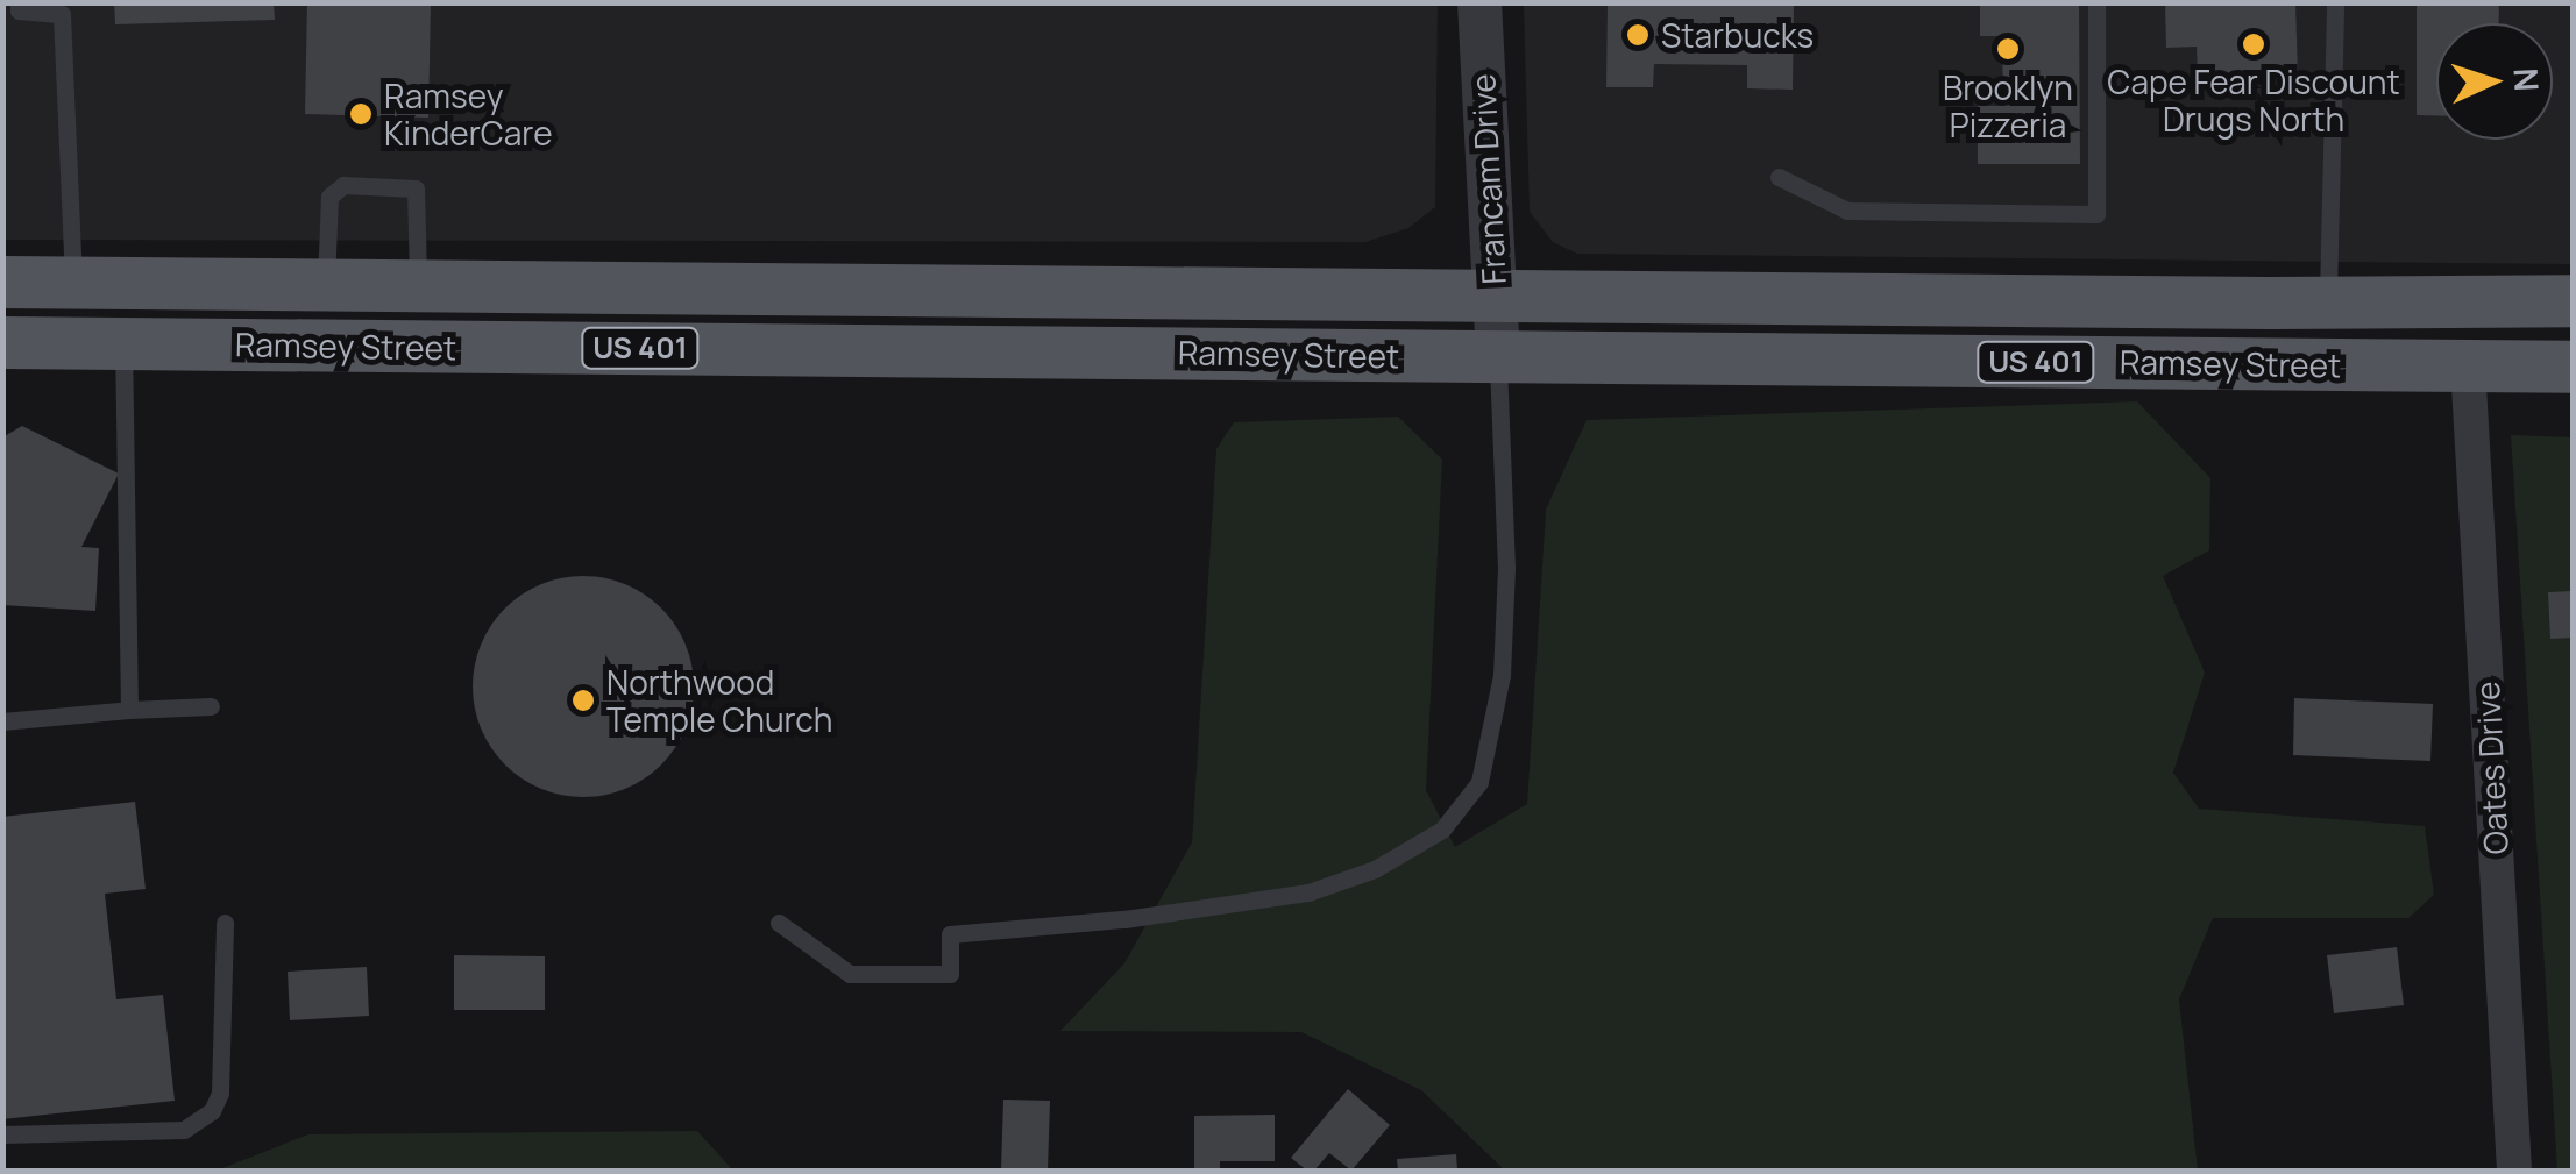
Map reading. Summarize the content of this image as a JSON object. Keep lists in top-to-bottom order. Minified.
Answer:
{"streets":{"main road":["Ramsey Street","US 401"],"street":["Francam Drive","Oates Drive"]},"crossings":[["Francam Drive","Ramsey Street"],["Ramsey Street","Oates Drive"]],"places":["Starbucks","Cape Fear Discount Drugs North","Brooklyn Pizzeria","Ramsey KinderCare","Northwood Temple Church"],"north":"right"}
